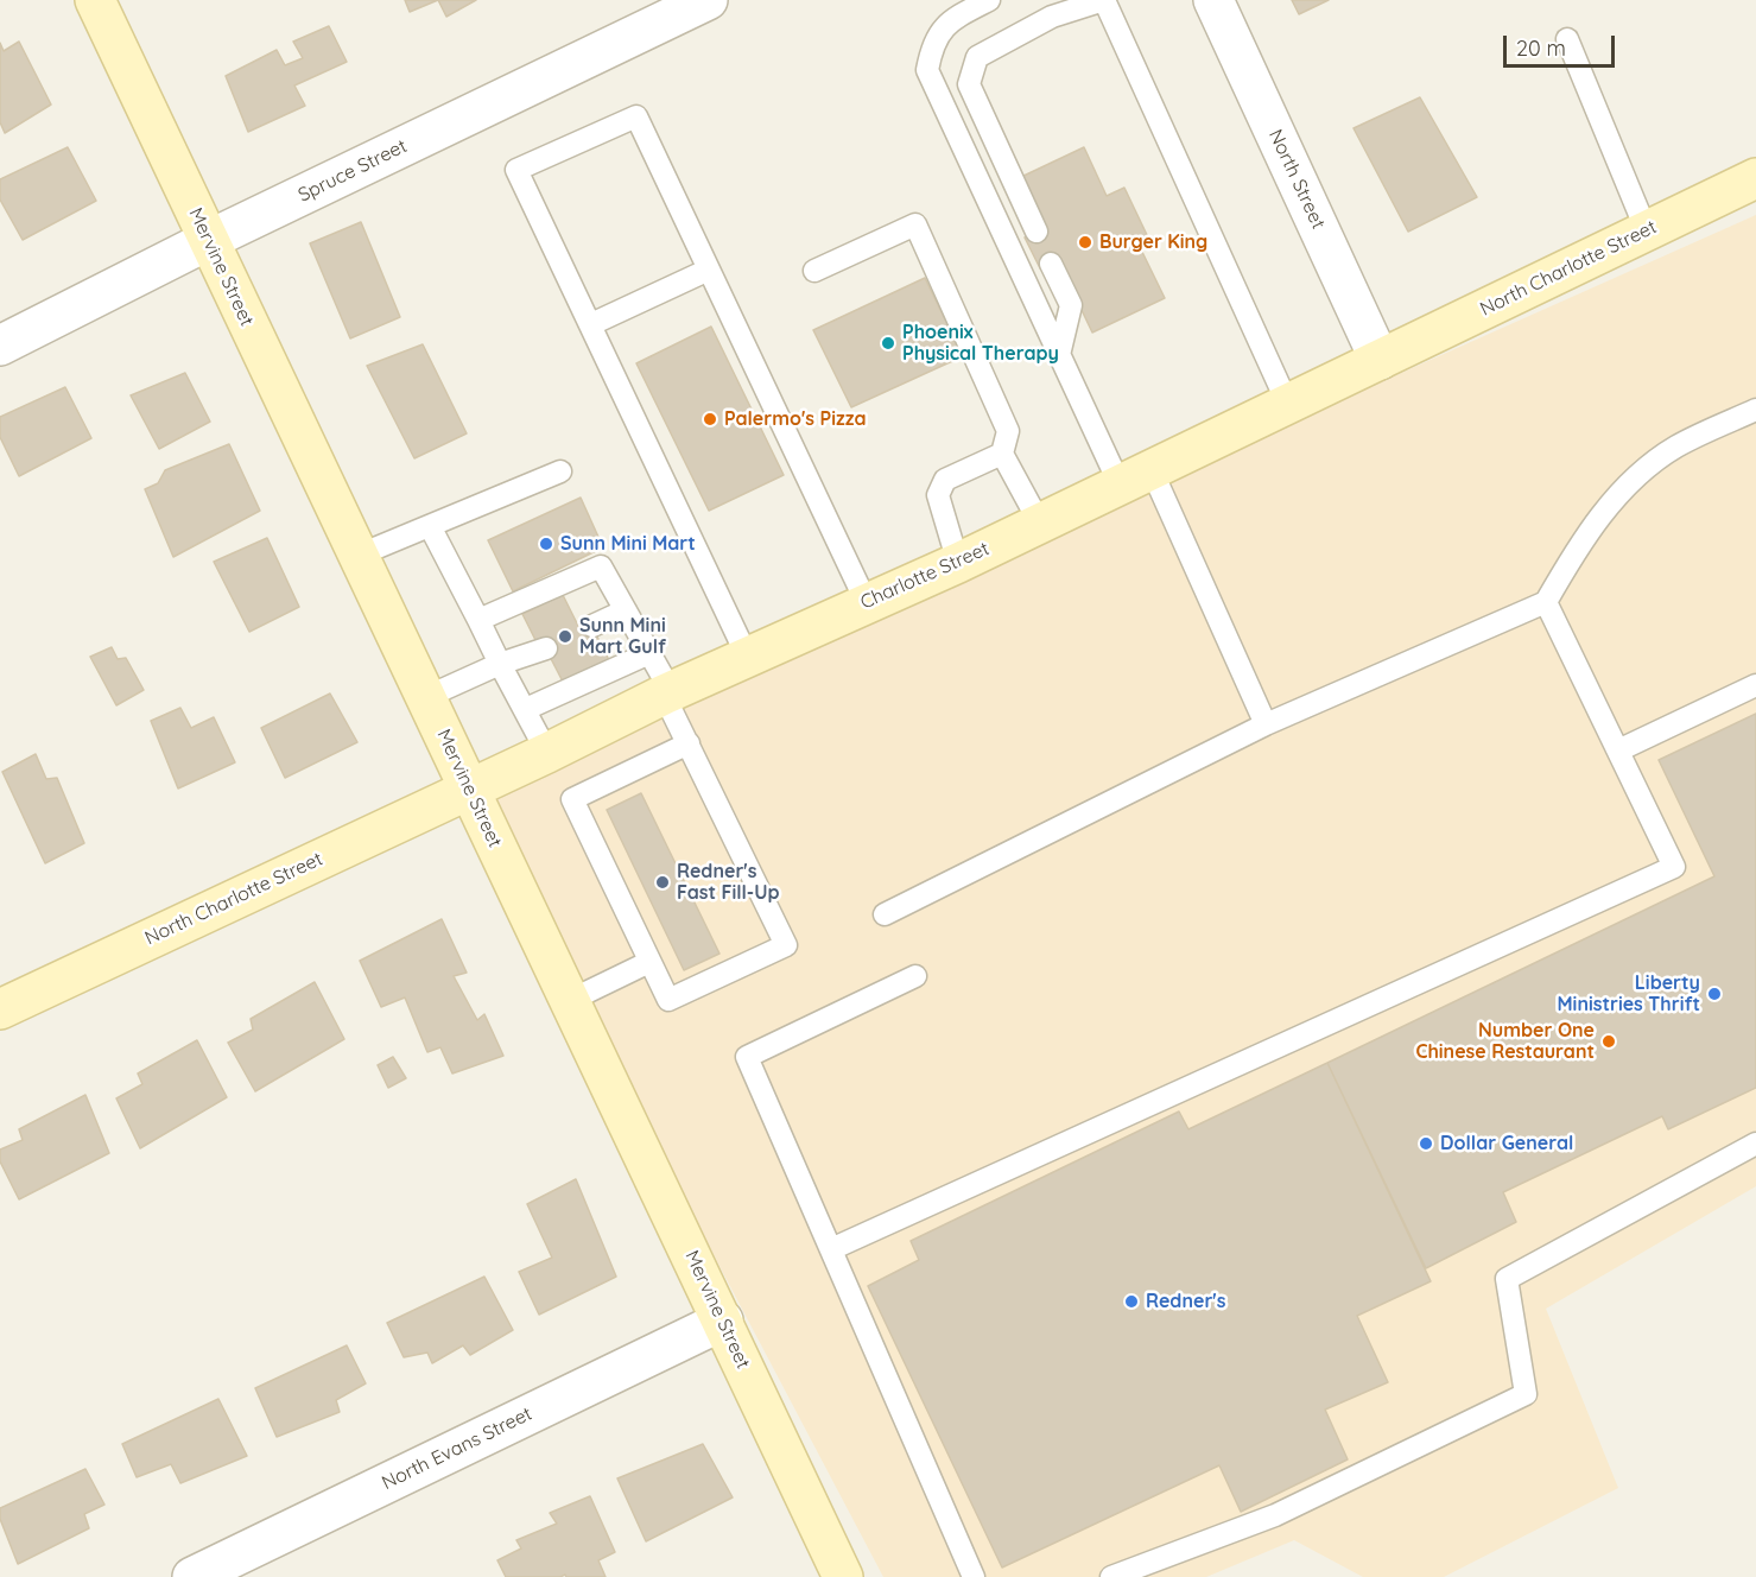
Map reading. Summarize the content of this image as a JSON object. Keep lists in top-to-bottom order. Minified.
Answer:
{"streets":{"main road":["Mervine Street","North Charlotte Street","Charlotte Street"],"street":["Spruce Street","North Street","North Evans Street"]},"crossings":[["Spruce Street","Mervine Street"],["North Street","North Charlotte Street"],["North Street","Charlotte Street"],["Mervine Street","North Charlotte Street"],["Mervine Street","Charlotte Street"],["Mervine Street","North Evans Street"],["North Charlotte Street","Charlotte Street"]],"places":["Burger King","Phoenix Physical Therapy","Palermo's Pizza","Sunn Mini Mart","Sunn Mini Mart Gulf","Redner's Fast Fill-Up","Liberty Ministries Thrift","Number One Chinese Restaurant","Dollar General","Redner's"],"scale_bar":"20 m"}
